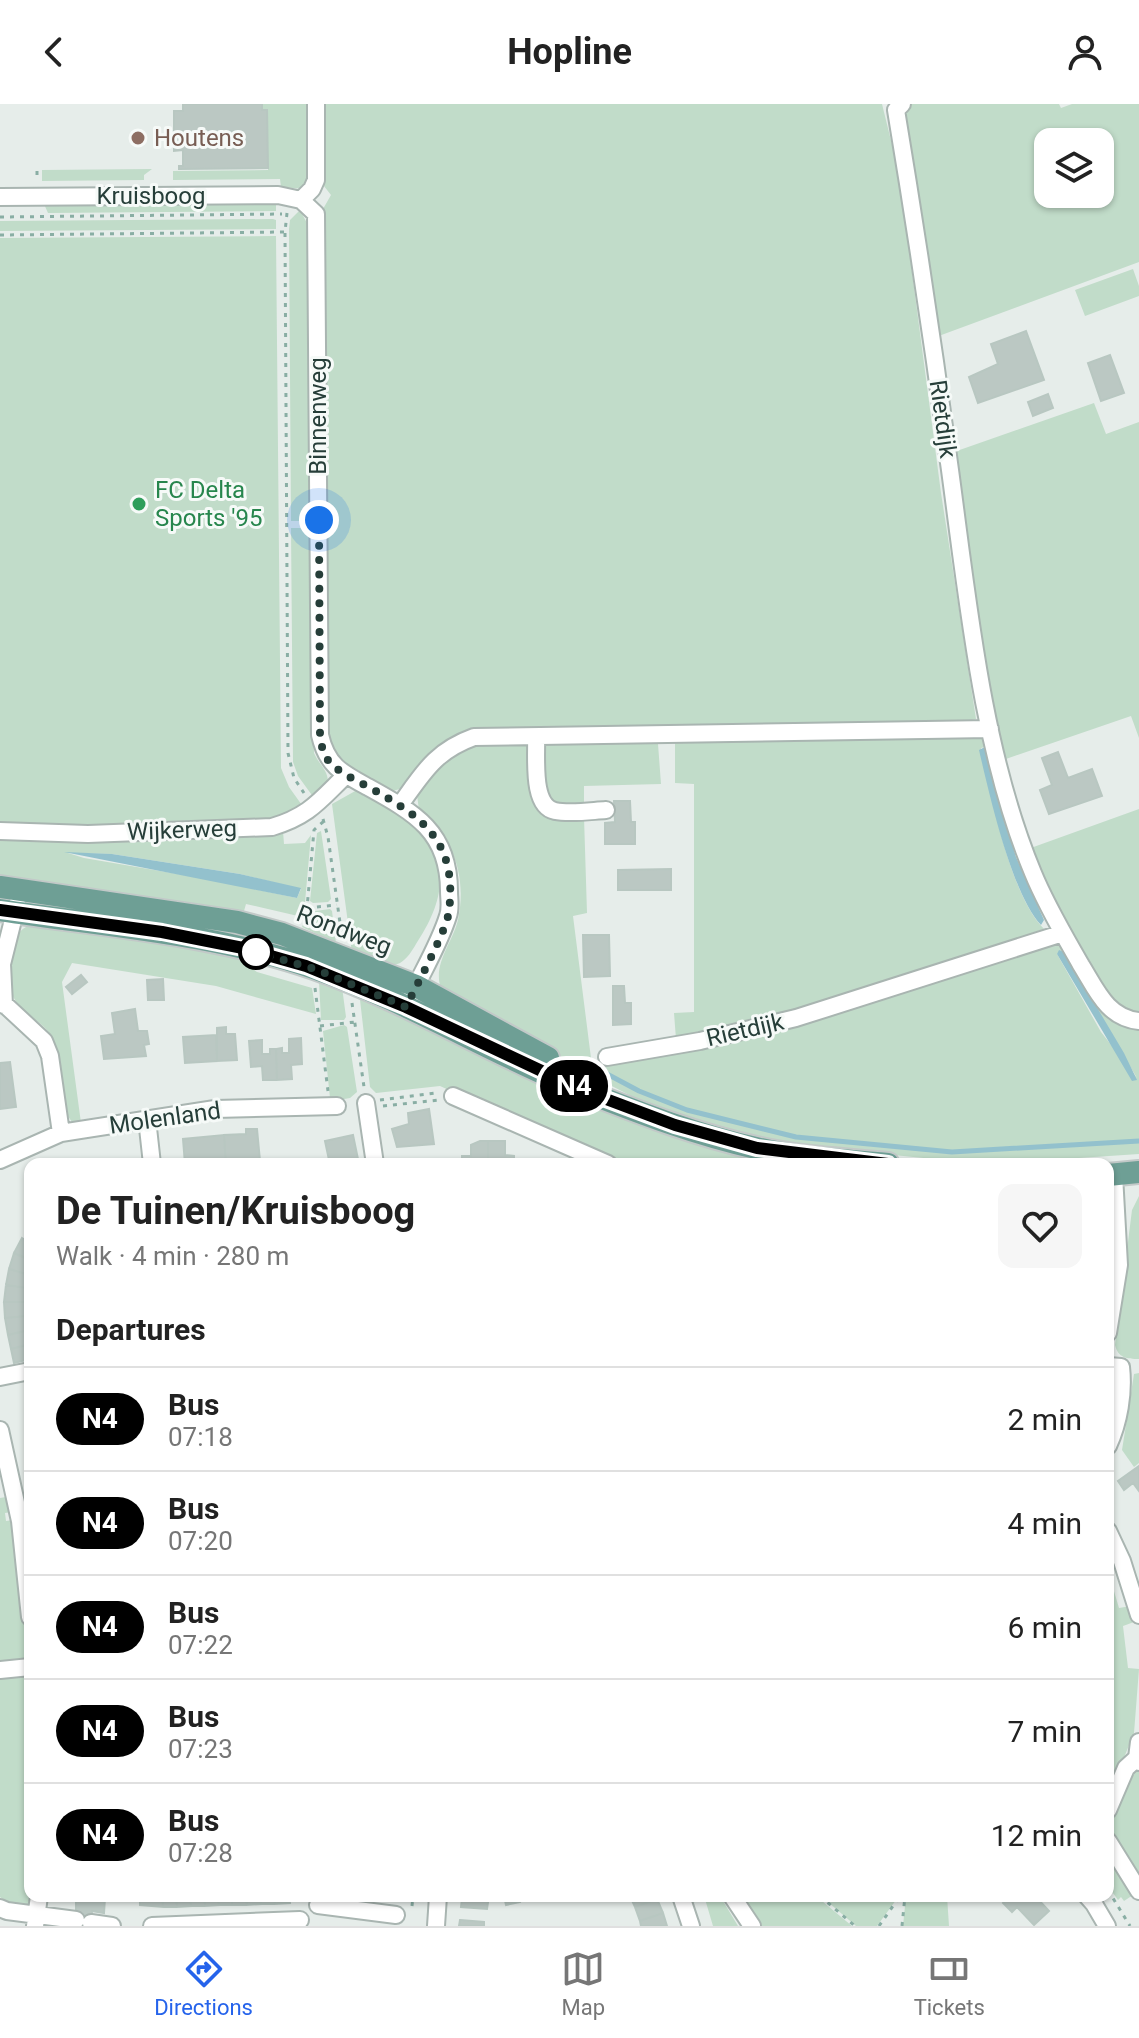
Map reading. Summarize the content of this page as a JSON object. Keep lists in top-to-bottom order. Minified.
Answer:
{"streets":{"main road":["Rondweg"],"street":["Kruisboog","Binnenweg","Rietdijk","Wijkerweg","Molenland"]},"crossings":[["Kruisboog","Binnenweg"],["Binnenweg","Wijkerweg"],["Binnenweg","Rondweg"]],"places":["Houtens","FC Delta Sports '95"],"lines":["bus line N4"],"page":{"header":"Hopline","on_map":"N4","heading":[["De Tuinen/Kruisboog","Walk · 4 min · 280 m"],"Departures"],"list":[{"mark":"N4","name":"Bus","note":"07:18","value":"2 min"},{"mark":"N4","name":"Bus","note":"07:20","value":"4 min"},{"mark":"N4","name":"Bus","note":"07:22","value":"6 min"},{"mark":"N4","name":"Bus","note":"07:23","value":"7 min"},{"mark":"N4","name":"Bus","note":"07:28","value":"12 min"}],"tabs":["Directions","Map","Tickets"]}}
